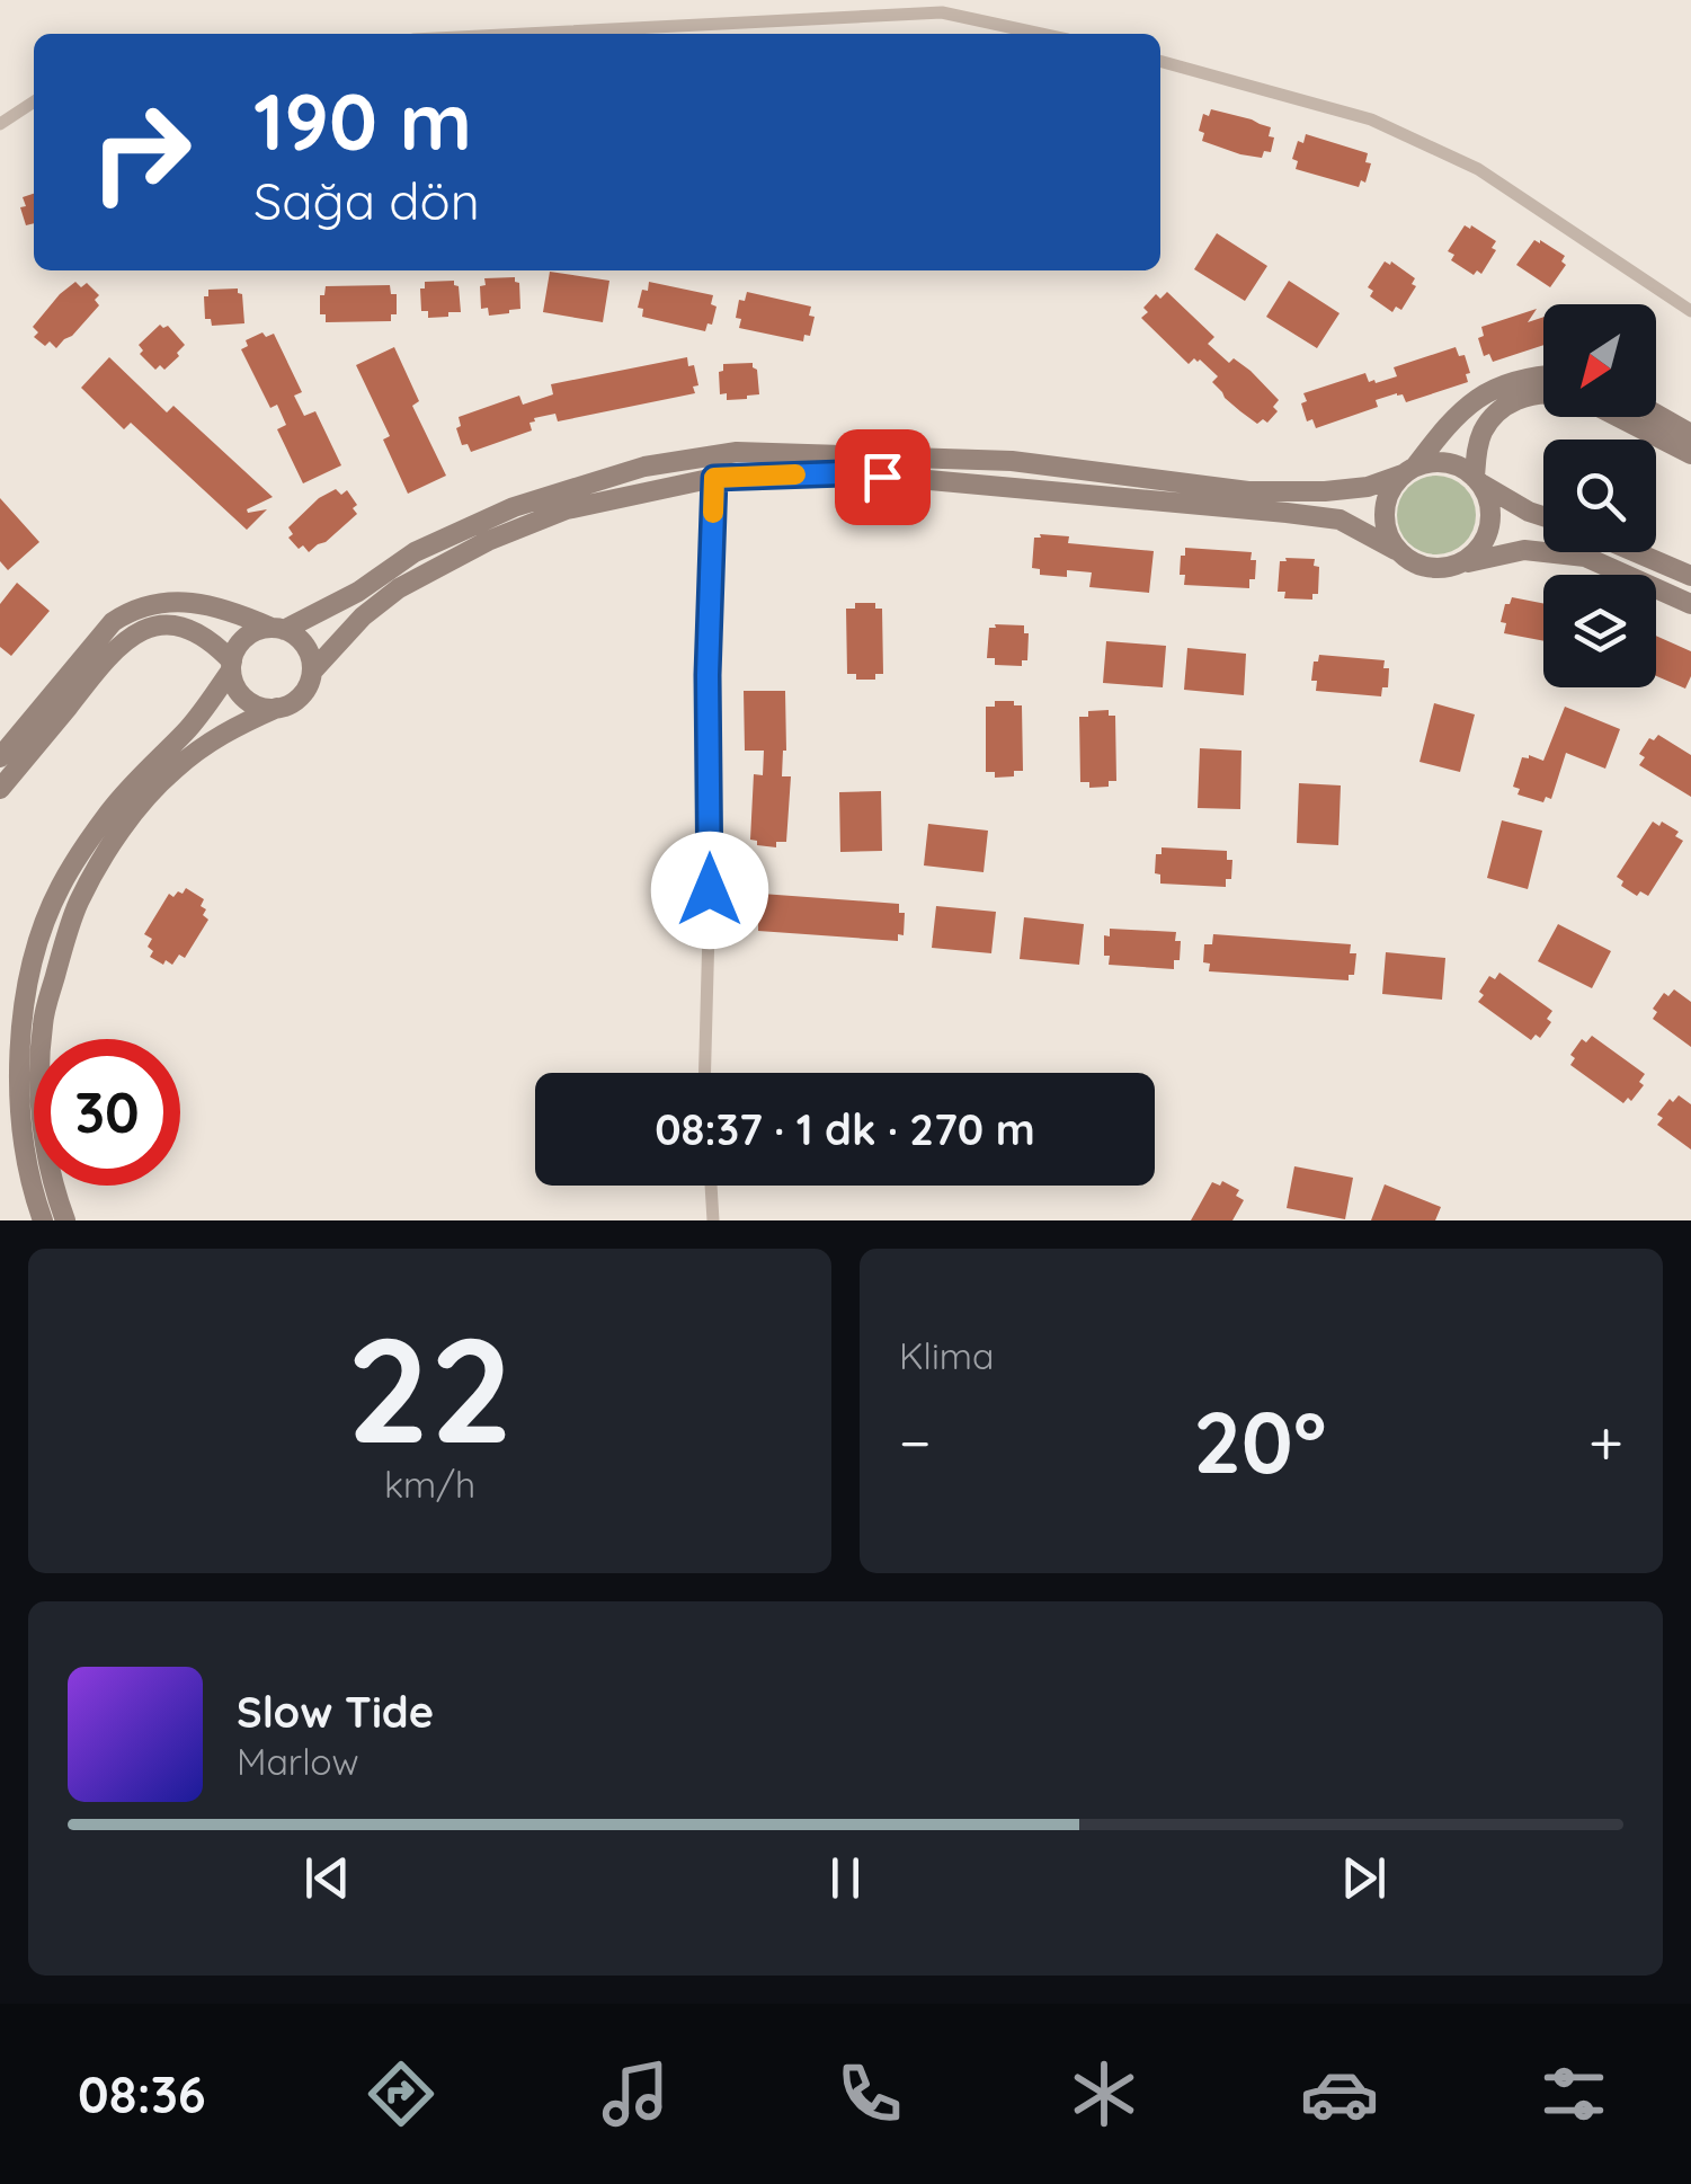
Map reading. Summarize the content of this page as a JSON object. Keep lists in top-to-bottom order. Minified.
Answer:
{"north":"bottom left","page":{"turn":["190 m","Sağa dön"],"limit":"30","trip":"08:37 · 1 dk · 270 m","tile":[["22","km/h"],"Klima"],"heat":["−","20°","+"],"song":["Slow Tide","Marlow"],"tabs":"08:36"}}
